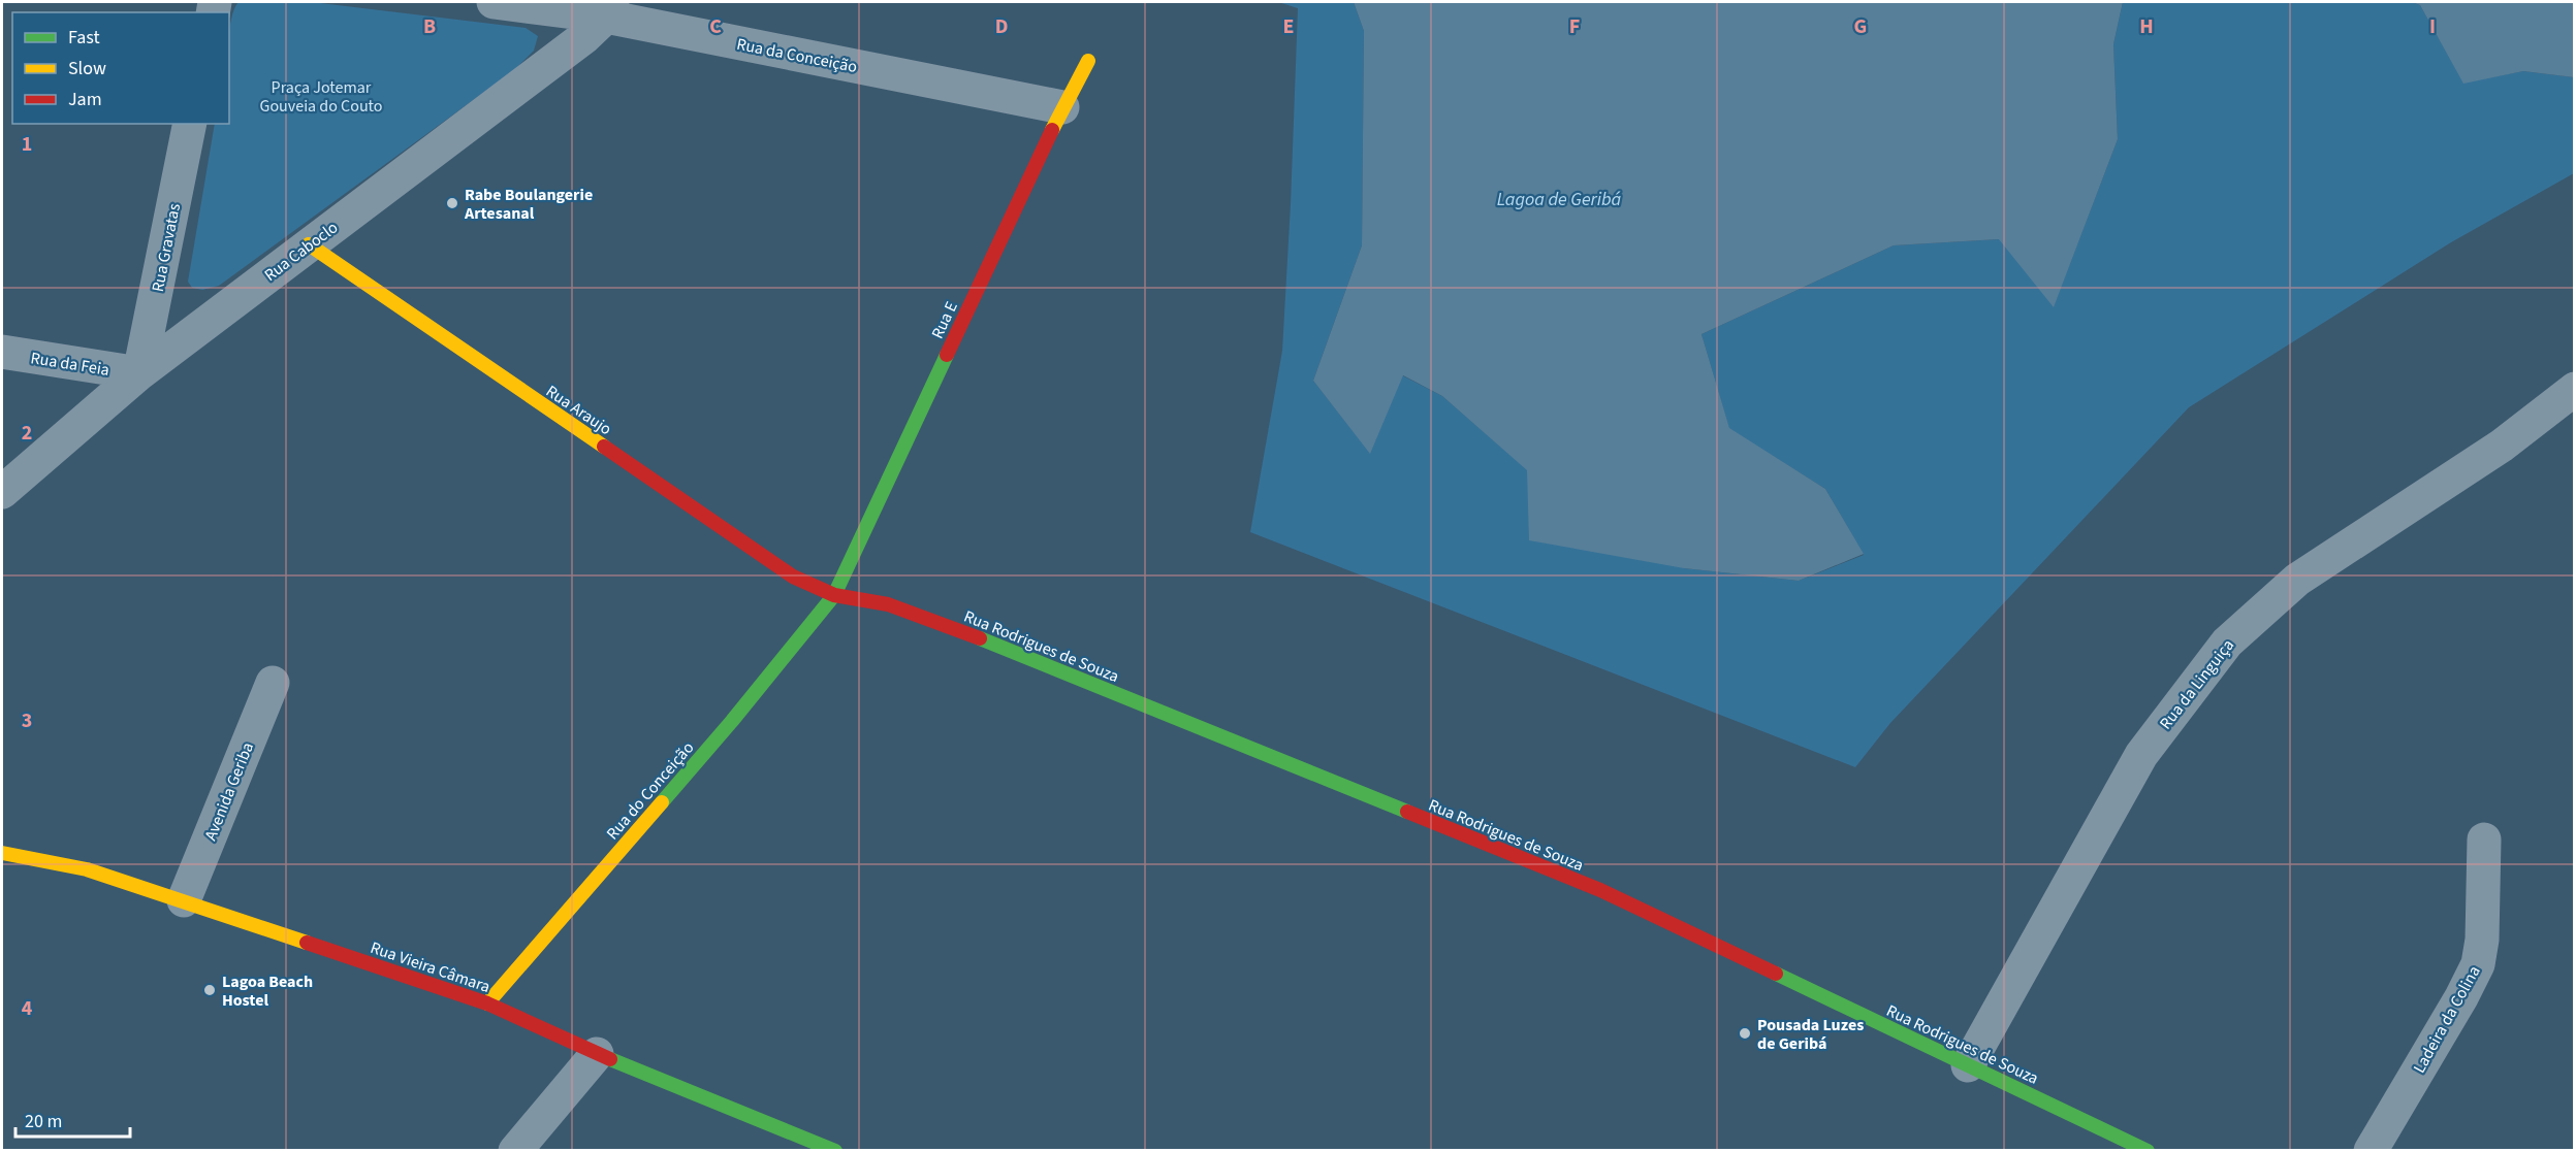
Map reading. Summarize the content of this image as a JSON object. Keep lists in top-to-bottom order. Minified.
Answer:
{"streets":{"street":["Rua da Conceição","Rua Gravatas","Rua Caboclo","Rua E","Rua da Feia","Rua Araujo","Rua Rodrigues de Souza","Rua da Linguiça","Rua do Conceição","Avenida Geriba","Rua Vieira Câmara","Ladeira da Colina"]},"crossings":[["Rua da Conceição","Rua Caboclo"],["Rua da Conceição","Rua E"],["Rua Gravatas","Rua Caboclo"],["Rua Gravatas","Rua da Feia"],["Rua Caboclo","Rua da Feia"],["Rua Caboclo","Rua Araujo"],["Rua E","Rua Araujo"],["Rua E","Rua Rodrigues de Souza"],["Rua E","Rua do Conceição"],["Rua Araujo","Rua Rodrigues de Souza"],["Rua Araujo","Rua do Conceição"],["Rua Rodrigues de Souza","Rua da Linguiça"],["Rua Rodrigues de Souza","Rua do Conceição"],["Rua do Conceição","Rua Vieira Câmara"],["Avenida Geriba","Rua Vieira Câmara"]],"water":["Lagoa de Geribá"],"parks":["Praça Jotemar Gouveia do Couto"],"places":["Rabe Boulangerie Artesanal","Lagoa Beach Hostel","Pousada Luzes de Geribá"],"legend":["Fast","Slow","Jam"],"scale_bar":"20 m","grid":{"columns":["B","C","D","E","F","G","H","I"],"rows":["1","2","3","4"]}}
